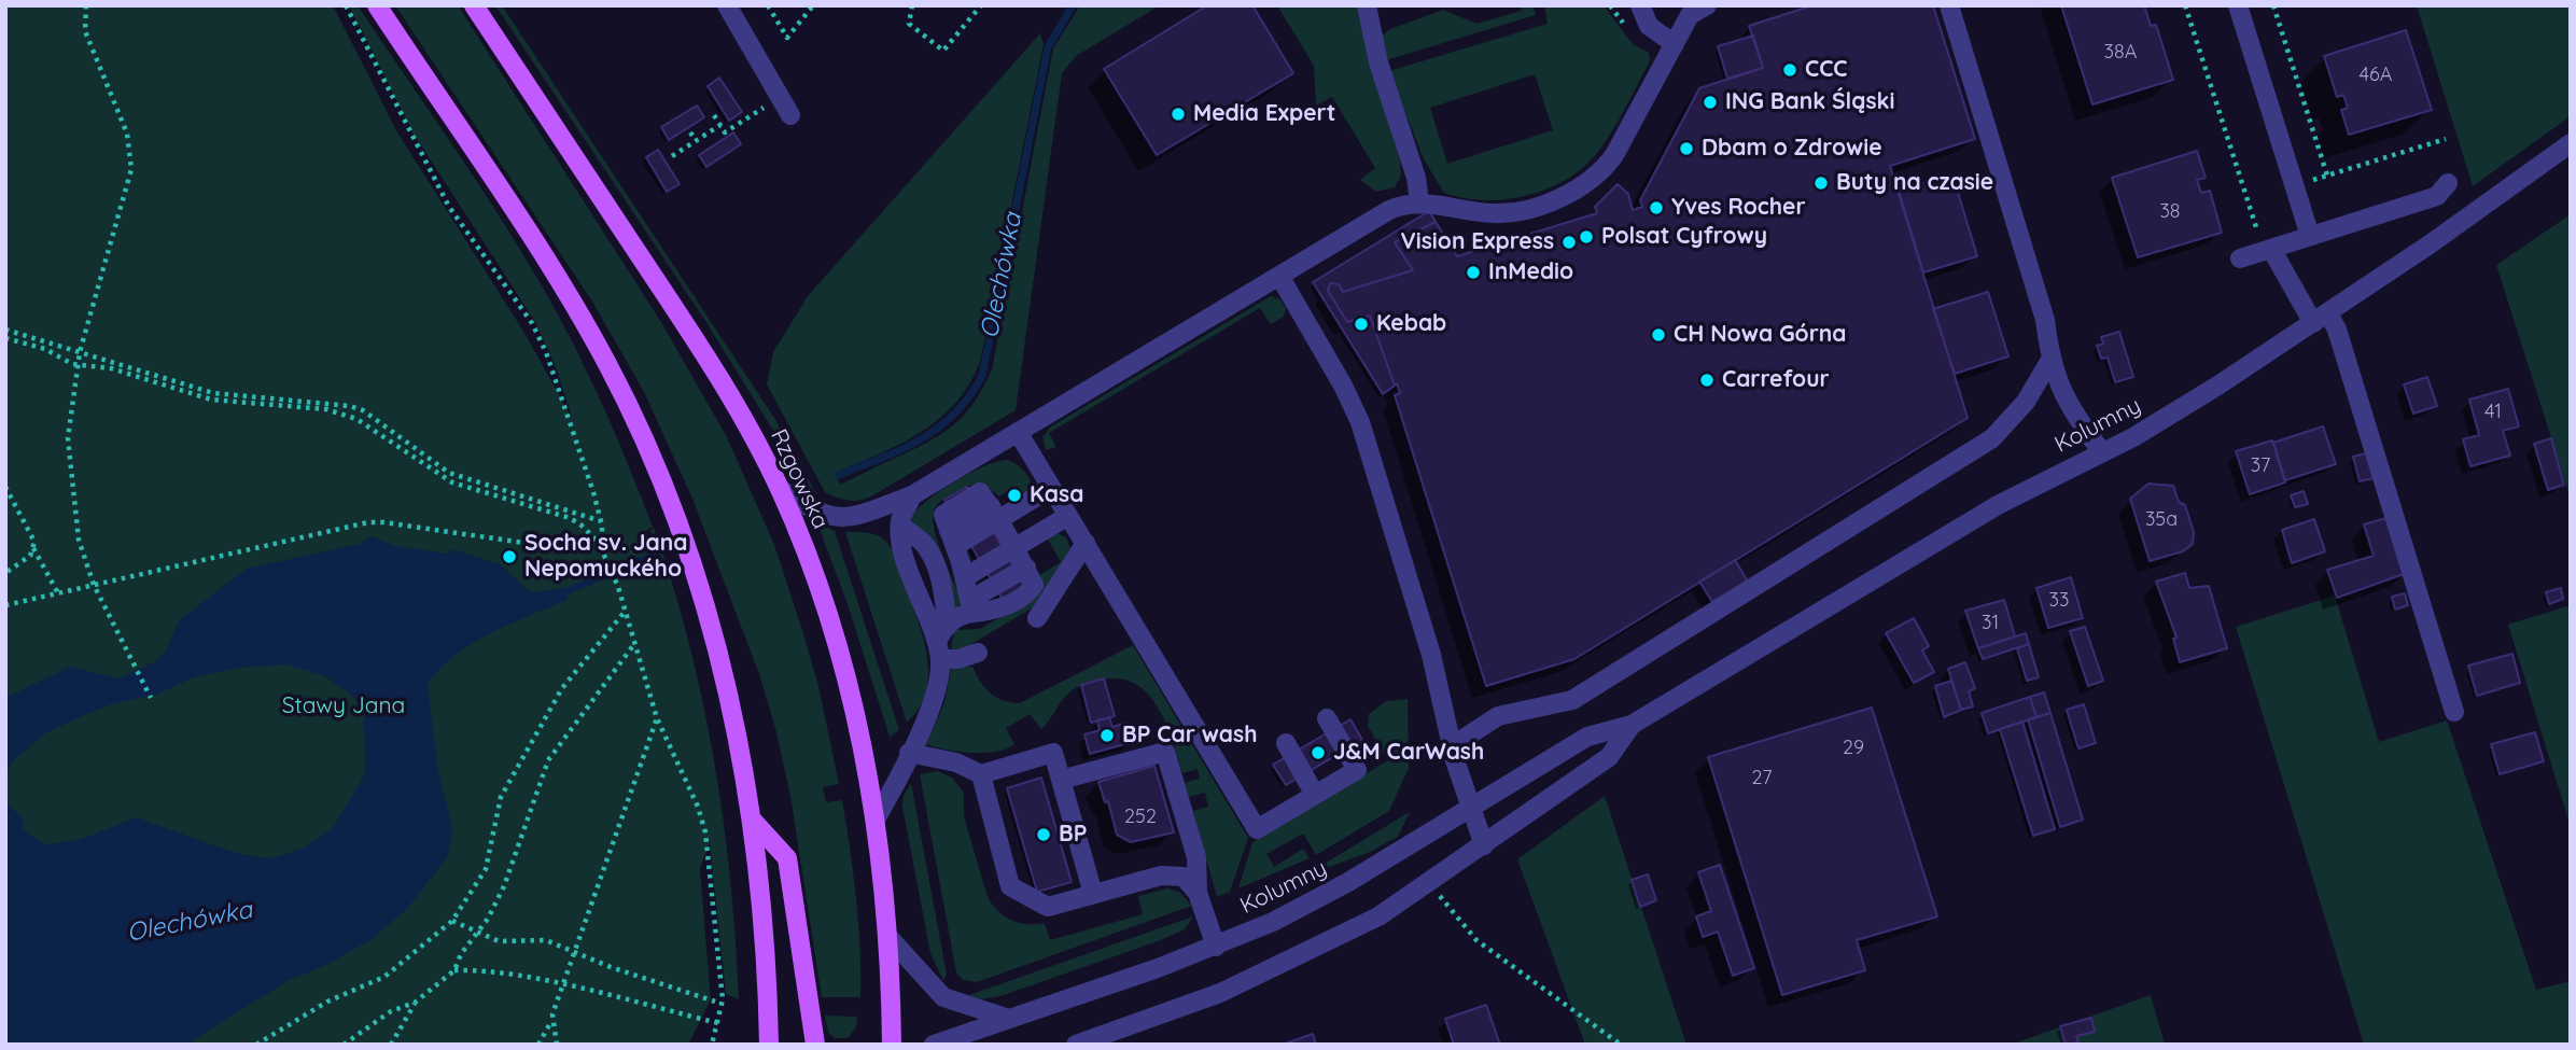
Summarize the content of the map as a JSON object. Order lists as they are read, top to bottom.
{
  "streets": {
    "main road": ["Rzgowska"],
    "street": ["Kolumny"]
  },
  "water": ["Olechówka"],
  "parks": ["Stawy Jana"],
  "places": [
    "CCC",
    "ING Bank Śląski",
    "Media Expert",
    "Dbam o Zdrowie",
    "Buty na czasie",
    "Yves Rocher",
    "Polsat Cyfrowy",
    "Vision Express",
    "InMedio",
    "Kebab",
    "CH Nowa Górna",
    "Carrefour",
    "Kasa",
    "Socha sv. Jana Nepomuckého",
    "BP Car wash",
    "J&M CarWash",
    "BP"
  ],
  "house_numbers": [
    "38A",
    "46A",
    "38",
    "41",
    "37",
    "35a",
    "33",
    "31",
    "29",
    "27",
    "252"
  ]
}
